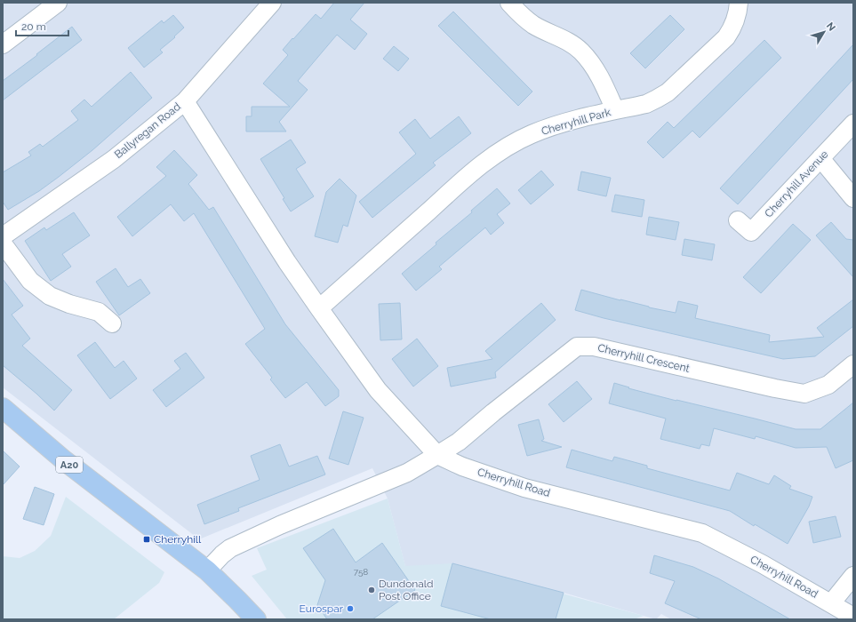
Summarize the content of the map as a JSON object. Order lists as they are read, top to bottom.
{
  "streets": {
    "highway": ["A20"],
    "street": [
      "Cherryhill Park",
      "Ballyregan Road",
      "Cherryhill Avenue",
      "Cherryhill Crescent",
      "Cherryhill Road"
    ]
  },
  "crossings": [
    ["Cherryhill Crescent", "Cherryhill Road"]
  ],
  "places": {
    "transit": ["Cherryhill"],
    "other": ["Dundonald Post Office", "Eurospar"]
  },
  "house_numbers": ["758"],
  "scale_bar": "20 m",
  "north": "top right"
}
